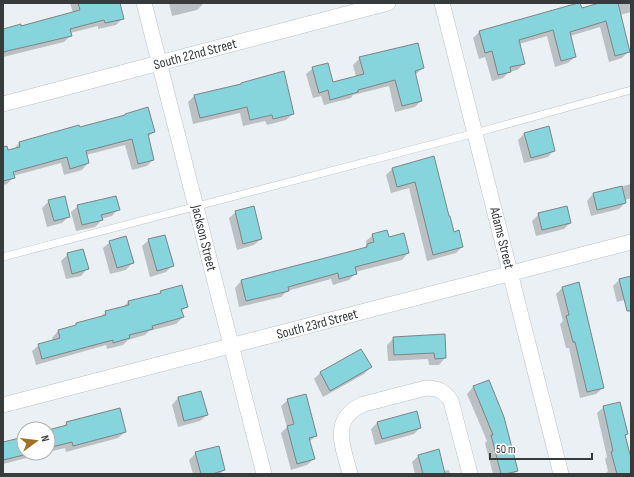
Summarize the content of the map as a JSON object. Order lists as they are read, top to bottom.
{
  "streets": {
    "street": [
      "South 22nd Street",
      "Jackson Street",
      "Adams Street",
      "South 23rd Street"
    ]
  },
  "crossings": [
    ["South 22nd Street", "Jackson Street"],
    ["Jackson Street", "South 23rd Street"],
    ["Adams Street", "South 23rd Street"]
  ],
  "scale_bar": "50 m",
  "north": "right"
}
